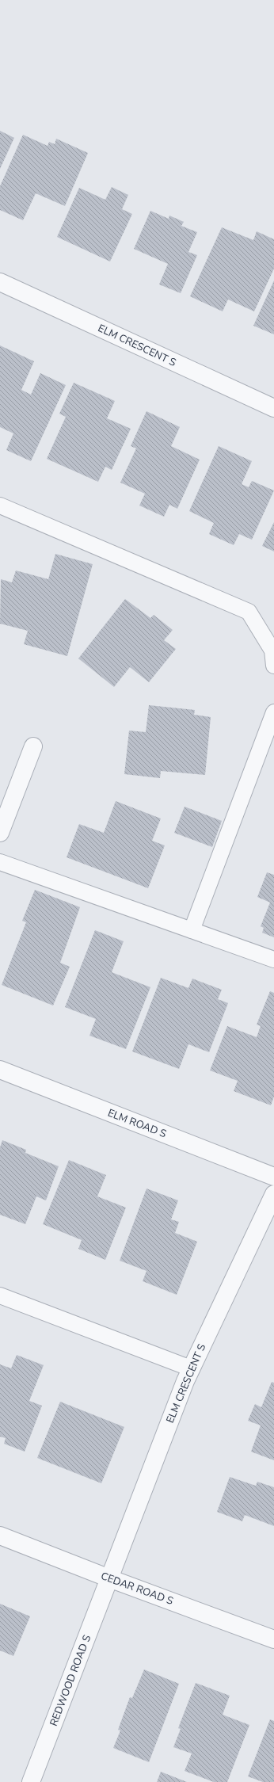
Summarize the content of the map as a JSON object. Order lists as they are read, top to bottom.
{
  "streets": {
    "street": [
      "ELM CRESCENT S",
      "ELM ROAD S",
      "CEDAR ROAD S",
      "REDWOOD ROAD S"
    ]
  },
  "crossings": [
    ["ELM CRESCENT S", "CEDAR ROAD S"],
    ["ELM CRESCENT S", "REDWOOD ROAD S"],
    ["CEDAR ROAD S", "REDWOOD ROAD S"]
  ]
}
